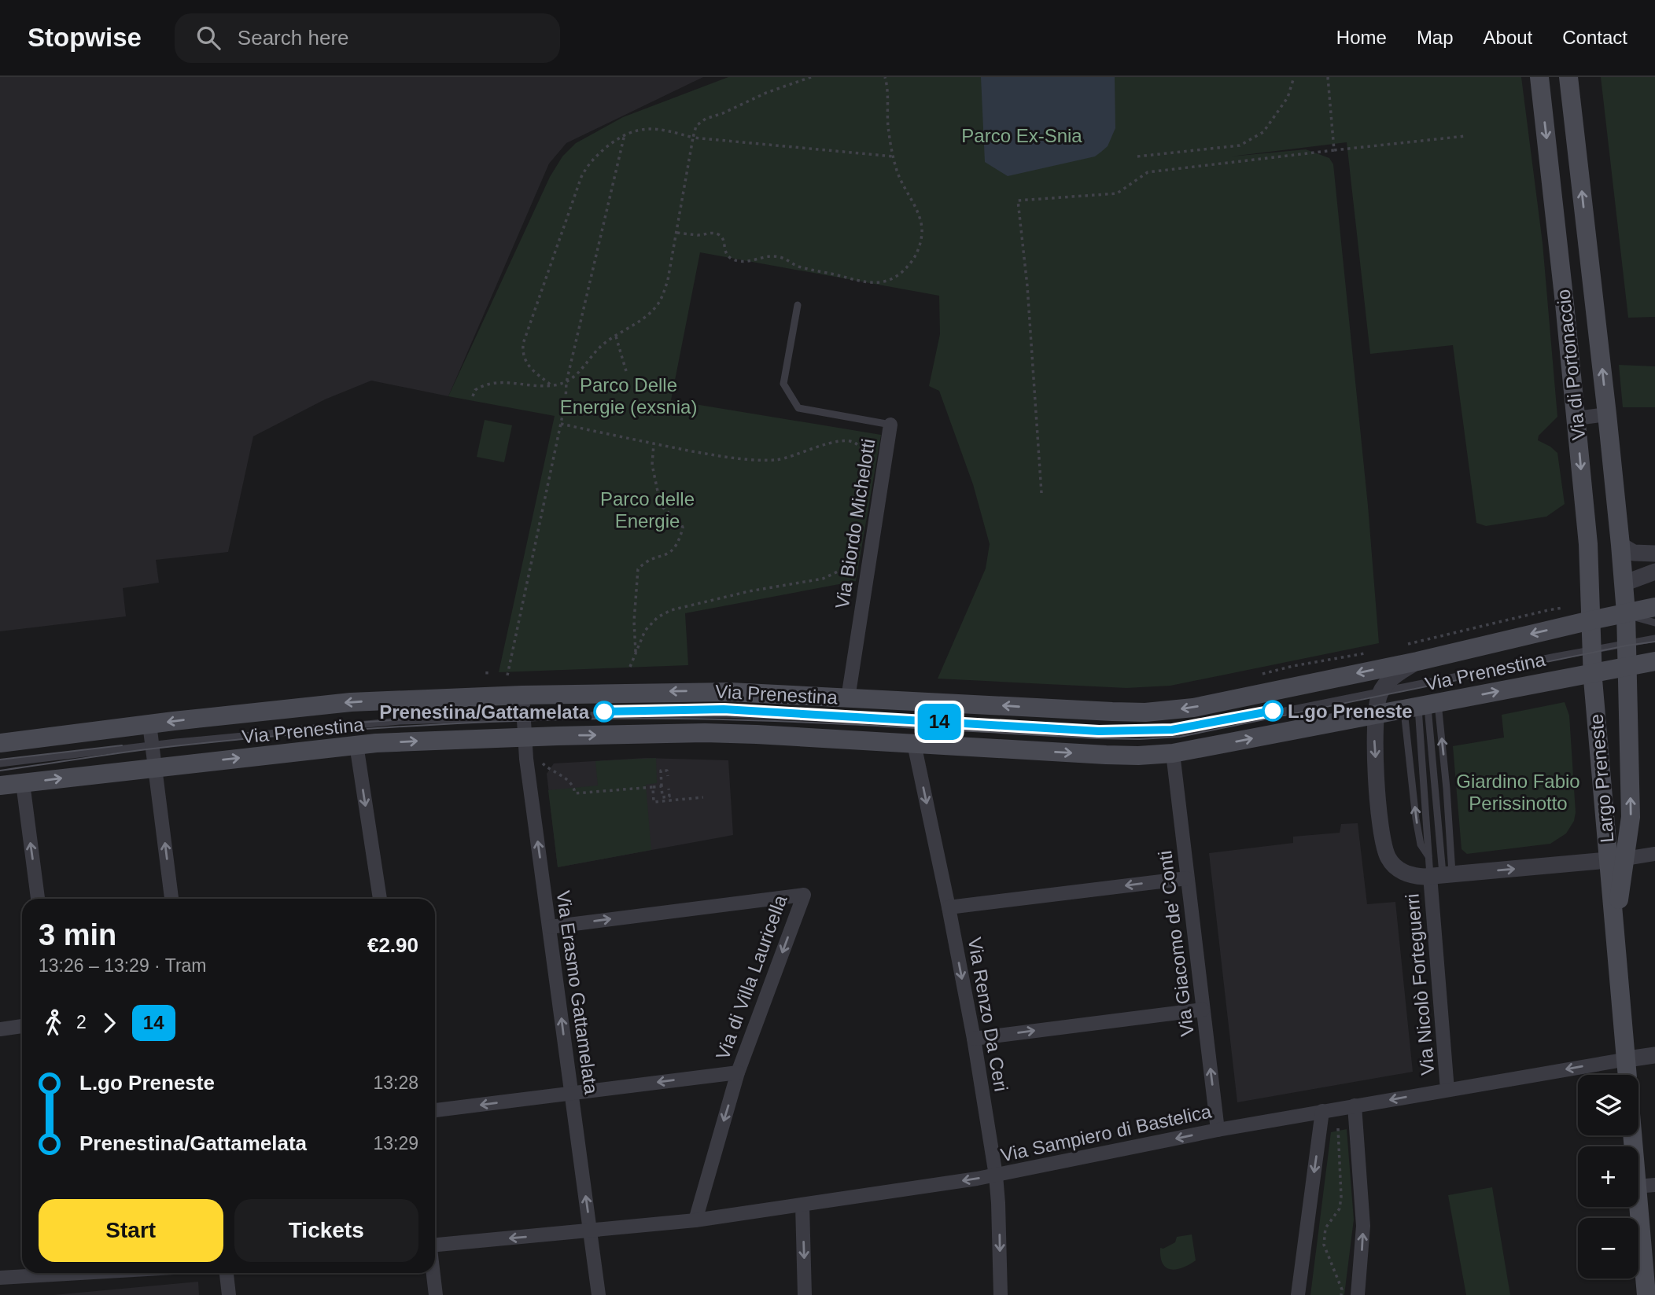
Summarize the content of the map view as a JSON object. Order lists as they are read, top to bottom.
{
  "streets": {
    "main road": ["Via di Portonaccio", "Via Prenestina", "Largo Preneste"],
    "street": [
      "Via Biordo Michelotti",
      "Via Giacomo de' Conti",
      "Via di Villa Lauricella",
      "Via Nicolò Forteguerri",
      "Via Erasmo Gattamelata",
      "Via Renzo Da Ceri",
      "Via Sampiero di Bastelica"
    ]
  },
  "crossings": [
    ["Via di Portonaccio", "Via Prenestina"],
    ["Via di Portonaccio", "Largo Preneste"],
    ["Via Biordo Michelotti", "Via Prenestina"],
    ["Via Prenestina", "Largo Preneste"],
    ["Via Prenestina", "Via Giacomo de' Conti"],
    ["Via Prenestina", "Via Erasmo Gattamelata"],
    ["Via Prenestina", "Via Renzo Da Ceri"],
    ["Largo Preneste", "Via Nicolò Forteguerri"],
    ["Via Giacomo de' Conti", "Via Sampiero di Bastelica"],
    ["Via di Villa Lauricella", "Via Erasmo Gattamelata"],
    ["Via di Villa Lauricella", "Via Sampiero di Bastelica"],
    ["Via Nicolò Forteguerri", "Via Sampiero di Bastelica"],
    ["Via Erasmo Gattamelata", "Via Sampiero di Bastelica"],
    ["Via Renzo Da Ceri", "Via Sampiero di Bastelica"]
  ],
  "one_way": ["Via Erasmo Gattamelata", "Via Renzo Da Ceri", "Via Sampiero di Bastelica"],
  "parks": [
    "Parco Ex-Snia",
    "Parco Delle Energie (exsnia)",
    "Parco delle Energie",
    "Giardino Fabio Perissinotto"
  ],
  "places": ["L.go Preneste", "Prenestina/Gattamelata"],
  "lines": ["tram line 14"],
  "page": {
    "header": "Stopwise",
    "search": "Search here",
    "nav": [
      "Home",
      "Map",
      "About",
      "Contact"
    ],
    "on_map": "14",
    "heading": ["3 min", "13:26 – 13:29 · Tram", "€2.90"],
    "legs": ["2", "14"],
    "list": [
      {
        "name": "L.go Preneste",
        "value": "13:28"
      },
      {
        "name": "Prenestina/Gattamelata",
        "value": "13:29"
      }
    ],
    "map_buttons": ["+", "−"],
    "buttons": ["Start", "Tickets"]
  }
}
